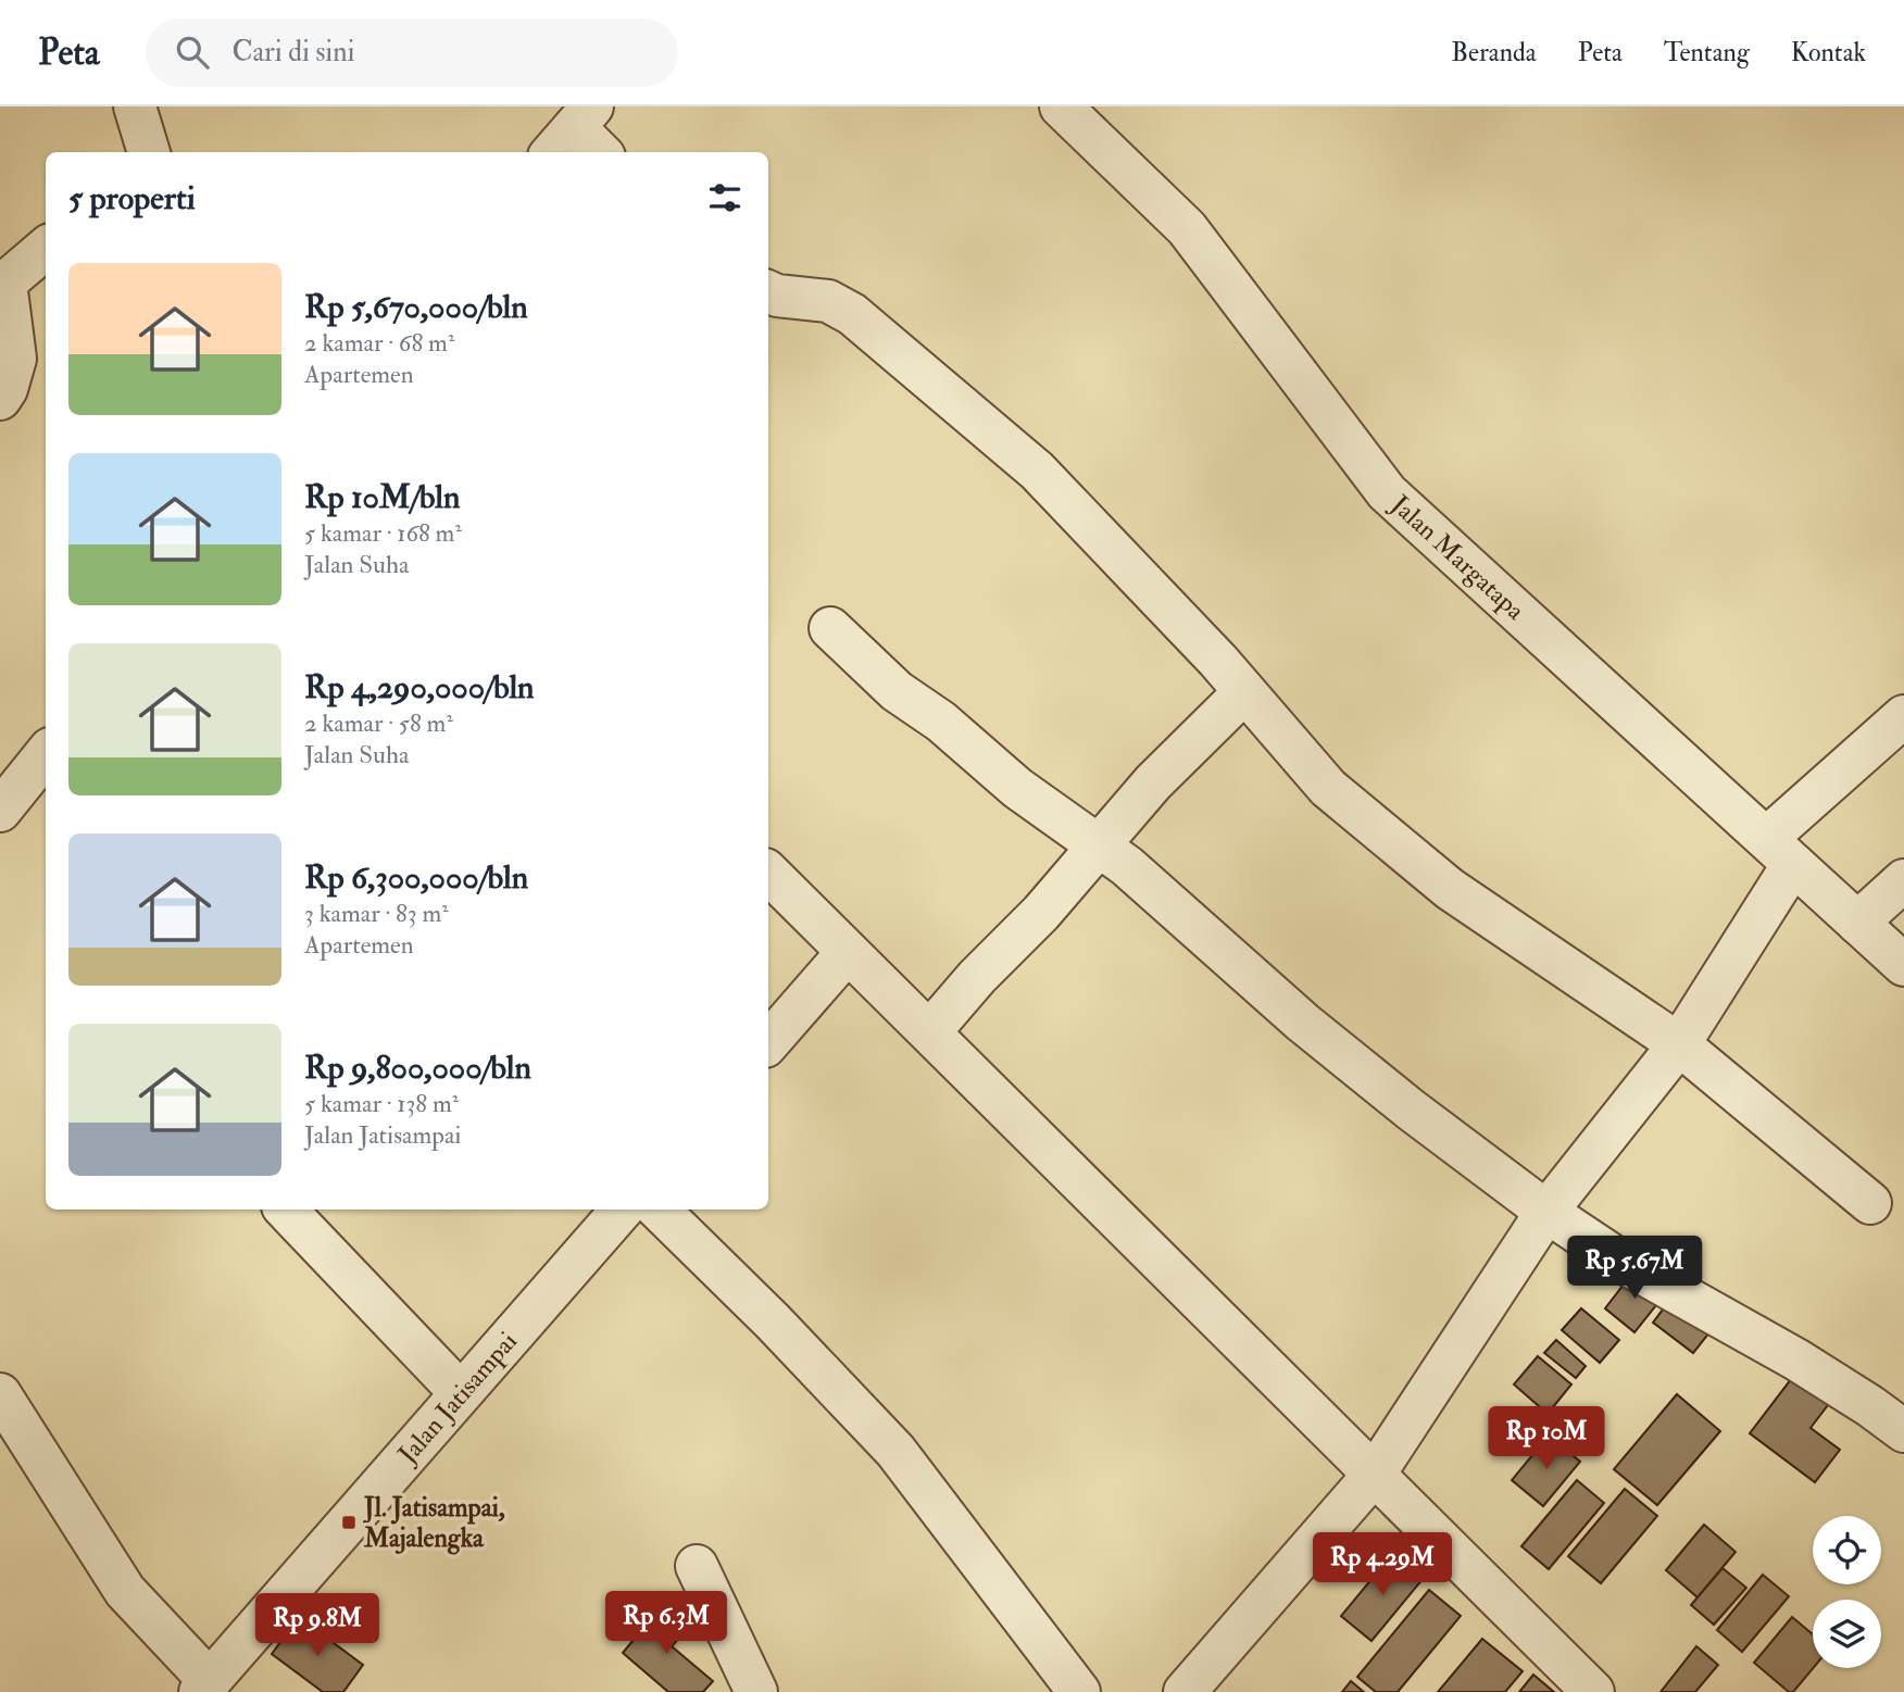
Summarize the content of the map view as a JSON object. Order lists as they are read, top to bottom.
{
  "streets": {
    "street": ["Jalan Margatapa", "Jalan Jatisampai"]
  },
  "places": {
    "transit": ["Jl. Jatisampai, Majalengka"]
  },
  "page": {
    "header": "Peta",
    "search": "Cari di sini",
    "nav": [
      "Beranda",
      "Peta",
      "Tentang",
      "Kontak"
    ],
    "heading": "5 properti",
    "list": [
      {
        "name": "Rp 5,670,000/bln",
        "note": "2 kamar · 68 m² · Apartemen"
      },
      {
        "name": "Rp 10M/bln",
        "note": "5 kamar · 168 m² · Jalan Suha"
      },
      {
        "name": "Rp 4,290,000/bln",
        "note": "2 kamar · 58 m² · Jalan Suha"
      },
      {
        "name": "Rp 6,300,000/bln",
        "note": "3 kamar · 83 m² · Apartemen"
      },
      {
        "name": "Rp 9,800,000/bln",
        "note": "5 kamar · 138 m² · Jalan Jatisampai"
      }
    ],
    "price": [
      "Rp 5.67M",
      "Rp 10M",
      "Rp 4.29M",
      "Rp 6.3M",
      "Rp 9.8M"
    ]
  }
}
